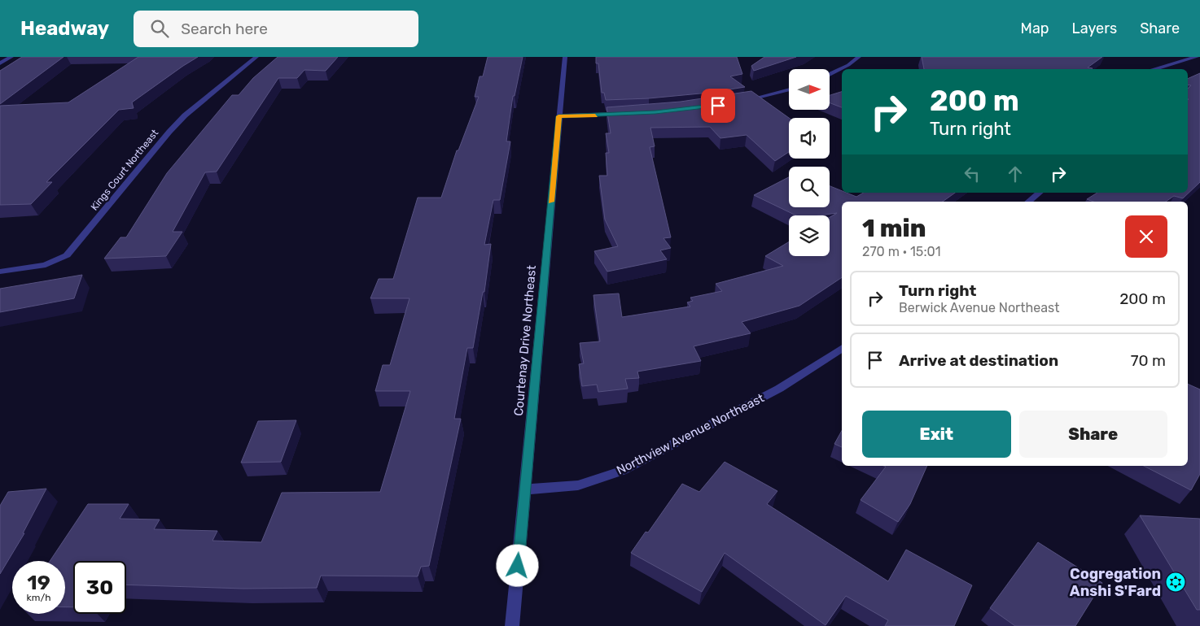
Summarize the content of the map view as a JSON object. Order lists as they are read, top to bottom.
{
  "streets": {
    "street": ["Kings Court Northeast", "Courtenay Drive Northeast", "Northview Avenue Northeast"]
  },
  "crossings": [
    ["Courtenay Drive Northeast", "Northview Avenue Northeast"]
  ],
  "places": {
    "synagogue": ["Cogregation Anshi S'Fard"]
  },
  "north": "right",
  "page": {
    "header": "Headway",
    "search": "Search here",
    "nav": ["Map", "Layers", "Share"],
    "turn": ["200 m", "Turn right"],
    "heading": ["1 min", "270 m · 15:01"],
    "list": [
      {
        "name": "Turn right",
        "note": "Berwick Avenue Northeast",
        "value": "200 m"
      },
      {
        "name": "Arrive at destination",
        "value": "70 m"
      }
    ],
    "buttons": ["Exit", "Share"],
    "speed": "19 km/h",
    "limit": "30"
  }
}
